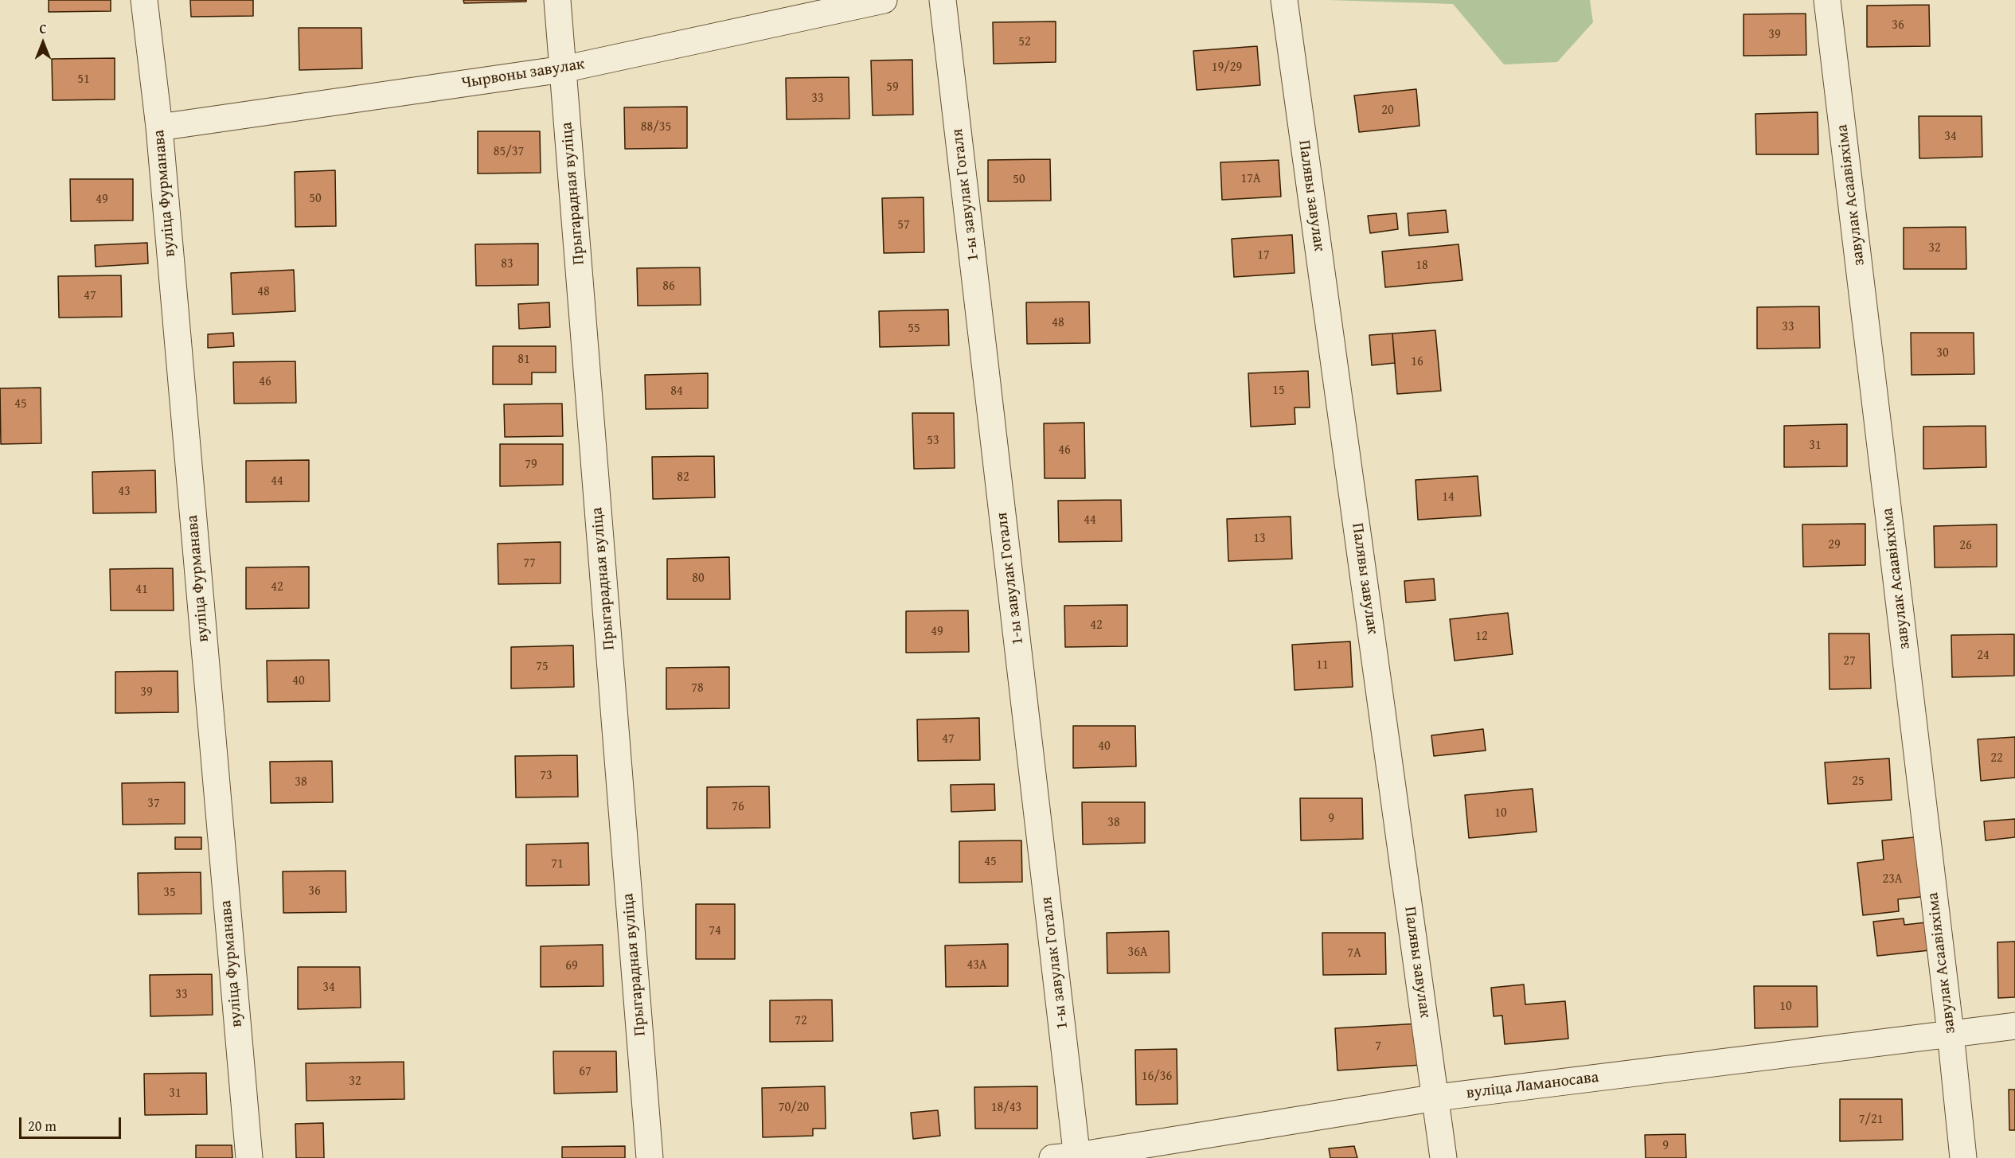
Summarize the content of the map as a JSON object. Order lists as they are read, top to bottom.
{
  "streets": {
    "street": [
      "Чырвоны завулак",
      "вуліца Фурманава",
      "Прыгарадная вуліца",
      "1-ы завулак Гогаля",
      "завулак Асаавіяхіма",
      "Палявы завулак",
      "вуліца Ламаносава"
    ]
  },
  "crossings": [
    ["Чырвоны завулак", "вуліца Фурманава"],
    ["Чырвоны завулак", "Прыгарадная вуліца"],
    ["1-ы завулак Гогаля", "вуліца Ламаносава"],
    ["завулак Асаавіяхіма", "вуліца Ламаносава"],
    ["Палявы завулак", "вуліца Ламаносава"]
  ],
  "house_numbers": [
    "36",
    "39",
    "52",
    "19/29",
    "51",
    "59",
    "33",
    "20",
    "88/35",
    "34",
    "85/37",
    "17А",
    "50",
    "50",
    "49",
    "57",
    "32",
    "17",
    "83",
    "18",
    "86",
    "48",
    "47",
    "48",
    "33",
    "55",
    "30",
    "81",
    "16",
    "46",
    "15",
    "84",
    "45",
    "53",
    "31",
    "46",
    "79",
    "82",
    "44",
    "43",
    "14",
    "44",
    "13",
    "29",
    "26",
    "77",
    "80",
    "42",
    "41",
    "42",
    "49",
    "12",
    "24",
    "27",
    "11",
    "75",
    "40",
    "78",
    "39",
    "47",
    "40",
    "22",
    "73",
    "25",
    "38",
    "37",
    "76",
    "10",
    "9",
    "38",
    "45",
    "71",
    "23А",
    "36",
    "35",
    "74",
    "36А",
    "7А",
    "43А",
    "69",
    "34",
    "33",
    "10",
    "72",
    "7",
    "67",
    "16/36",
    "32",
    "31",
    "70/20",
    "18/43",
    "7/21",
    "9"
  ],
  "scale_bar": "20 m",
  "north": "top"
}
